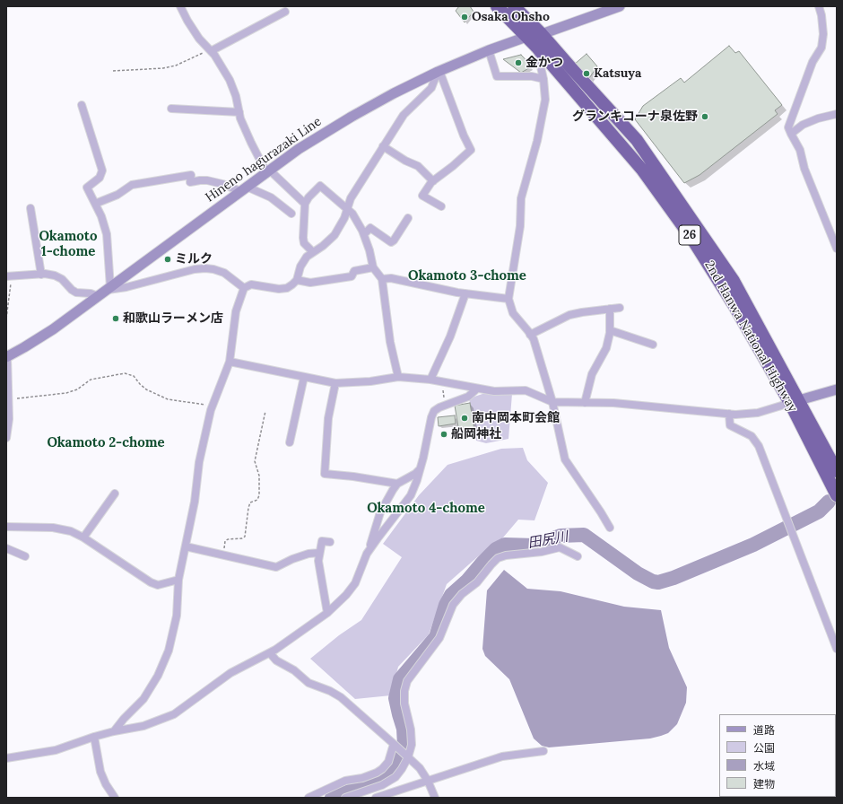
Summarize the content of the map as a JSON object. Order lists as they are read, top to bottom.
{
  "streets": {
    "highway": ["26", "2nd Hanwa National Highway"],
    "main road": ["Hineno hagurazaki Line"]
  },
  "crossings": [
    ["Hineno hagurazaki Line", "2nd Hanwa National Highway"]
  ],
  "districts": [
    "Okamoto 1-chome",
    "Okamoto 3-chome",
    "Okamoto 2-chome",
    "Okamoto 4-chome"
  ],
  "water": ["田尻川"],
  "places": [
    "Osaka Ohsho",
    "金かつ",
    "Katsuya",
    "グランキコーナ泉佐野",
    "ミルク",
    "和歌山ラーメン店",
    "南中岡本町会館",
    "船岡神社"
  ],
  "legend": [
    "道路",
    "公園",
    "水域",
    "建物"
  ]
}
